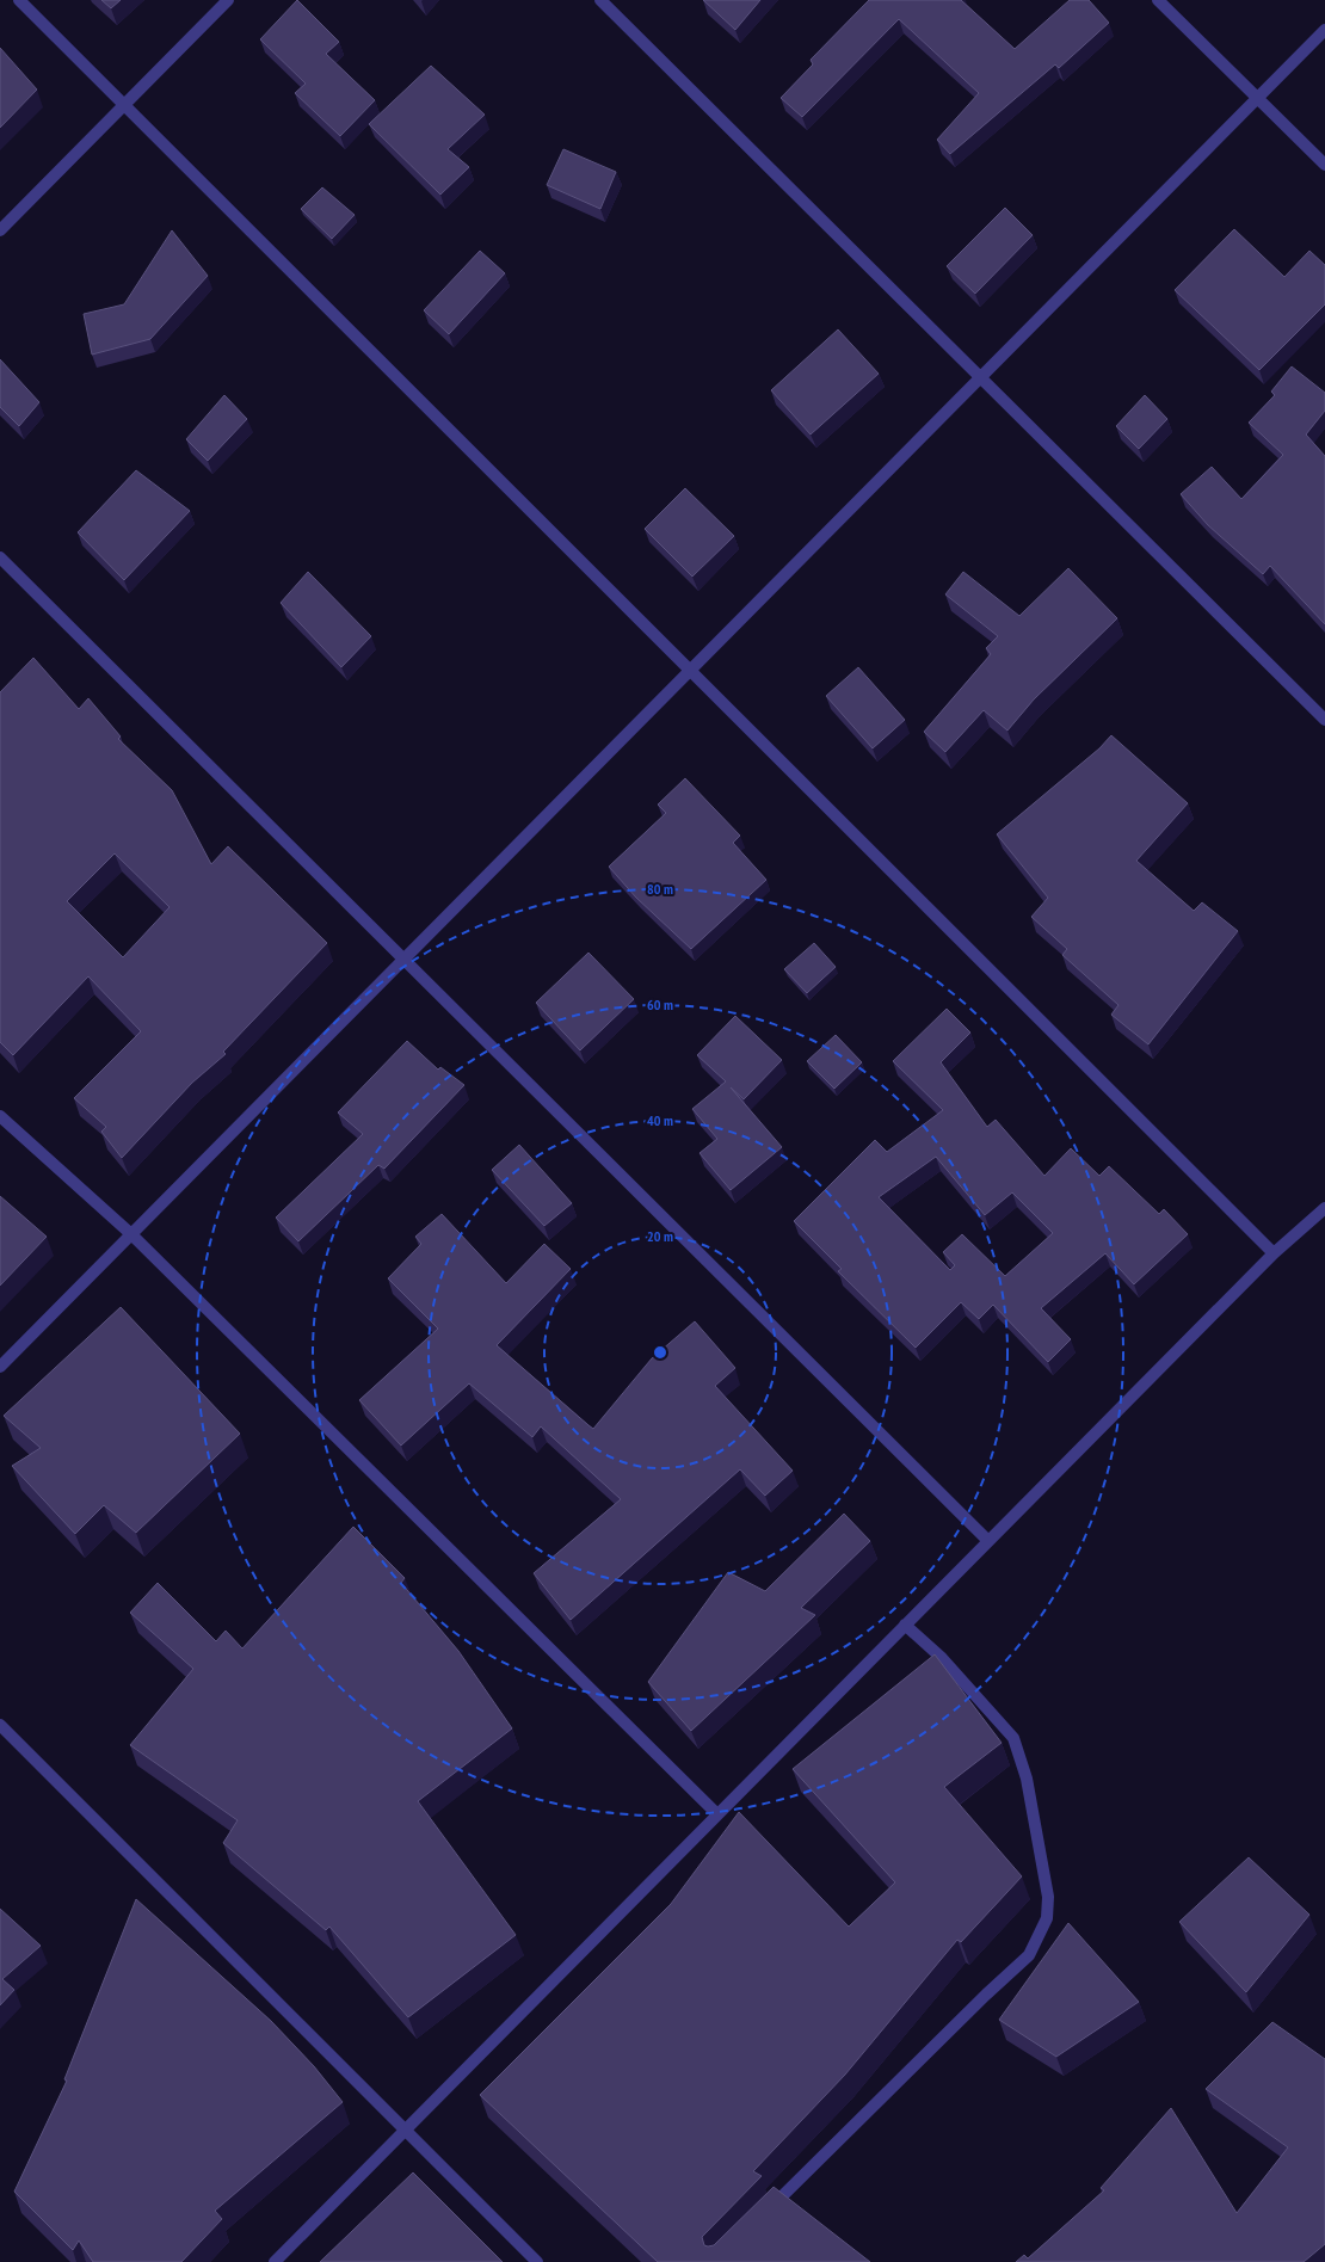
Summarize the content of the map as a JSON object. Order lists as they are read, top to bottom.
{
  "rings": [
    "80 m",
    "60 m",
    "40 m",
    "20 m"
  ]
}
